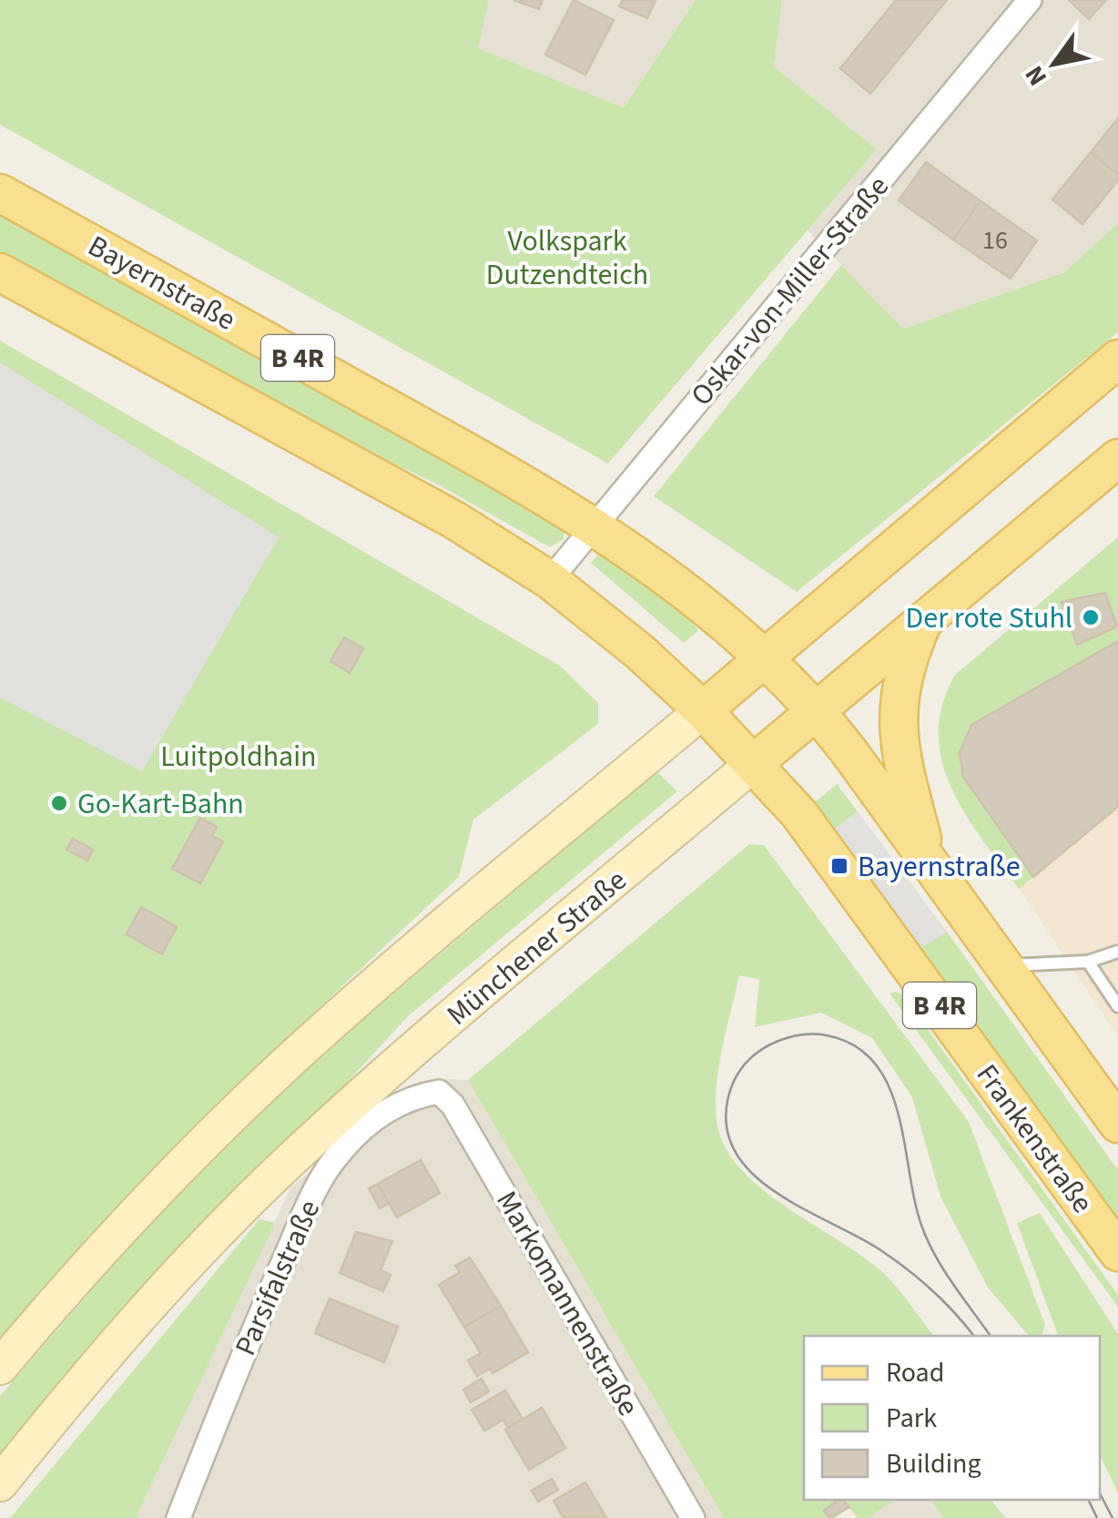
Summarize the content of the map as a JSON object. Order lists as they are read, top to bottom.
{
  "streets": {
    "main road": [
      "Bayernstraße",
      "B 4R",
      "Münchener Straße",
      "Frankenstraße"
    ],
    "street": ["Oskar-von-Miller-Straße", "Parsifalstraße", "Markomannenstraße"]
  },
  "crossings": [
    ["Bayernstraße", "Oskar-von-Miller-Straße"],
    ["Bayernstraße", "B 4R"],
    ["Bayernstraße", "Münchener Straße"],
    ["Oskar-von-Miller-Straße", "B 4R"],
    ["B 4R", "Münchener Straße"],
    ["B 4R", "Frankenstraße"],
    ["Münchener Straße", "Frankenstraße"],
    ["Parsifalstraße", "Markomannenstraße"]
  ],
  "parks": ["Volkspark Dutzendteich", "Luitpoldhain"],
  "places": {
    "other": ["Der rote Stuhl", "Go-Kart-Bahn"],
    "transit": ["Bayernstraße"]
  },
  "house_numbers": ["16"],
  "legend": ["Road", "Park", "Building"],
  "north": "bottom left"
}
